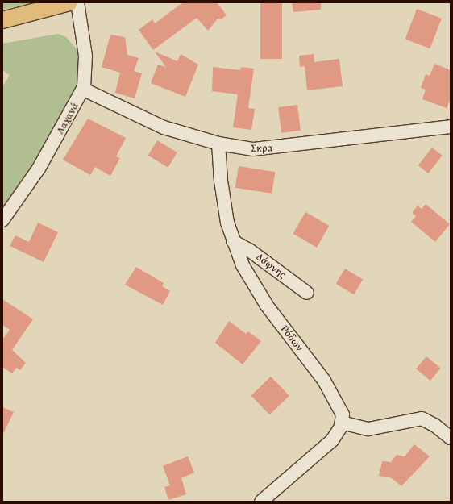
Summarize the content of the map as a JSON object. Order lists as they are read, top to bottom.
{
  "streets": {
    "street": [
      "Λαχανά",
      "Σκρα",
      "Δάφνης",
      "Ρόδων"
    ]
  },
  "crossings": [
    ["Λαχανά", "Σκρα"],
    ["Σκρα", "Ρόδων"],
    ["Δάφνης", "Ρόδων"]
  ]
}
